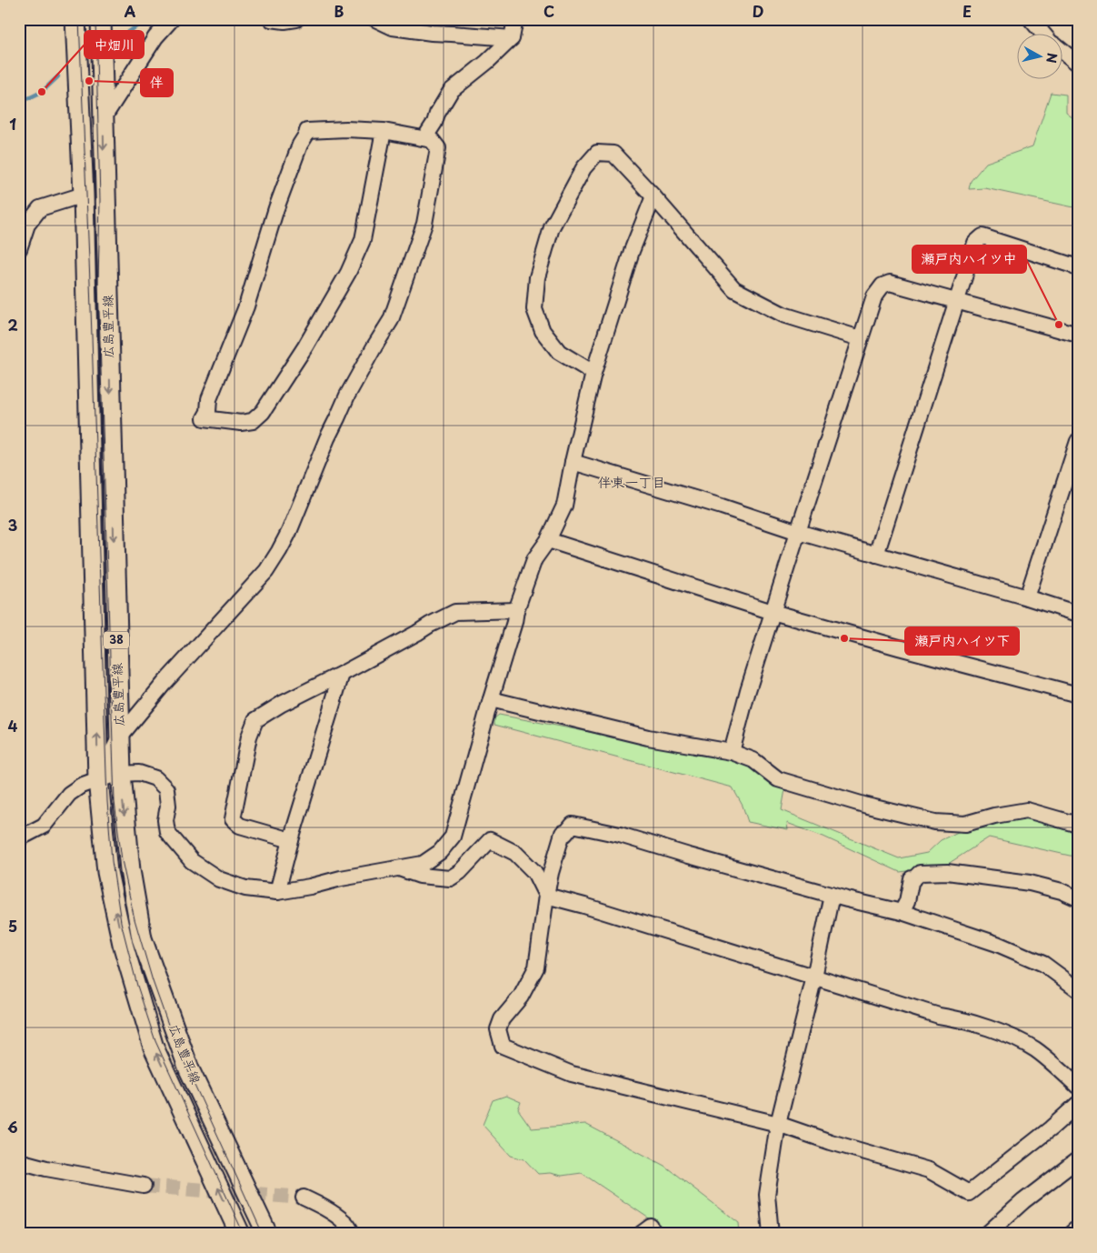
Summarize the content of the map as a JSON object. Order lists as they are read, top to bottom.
{
  "streets": {
    "main road": ["広島豊平線", "38"]
  },
  "districts": ["伴東一丁目"],
  "places": [
    "伴",
    "中畑川",
    "瀬戸内ハイツ中",
    "瀬戸内ハイツ下"
  ],
  "north": "right",
  "grid": {
    "columns": [
      "A",
      "B",
      "C",
      "D",
      "E"
    ],
    "rows": [
      "1",
      "2",
      "3",
      "4",
      "5",
      "6"
    ]
  }
}
